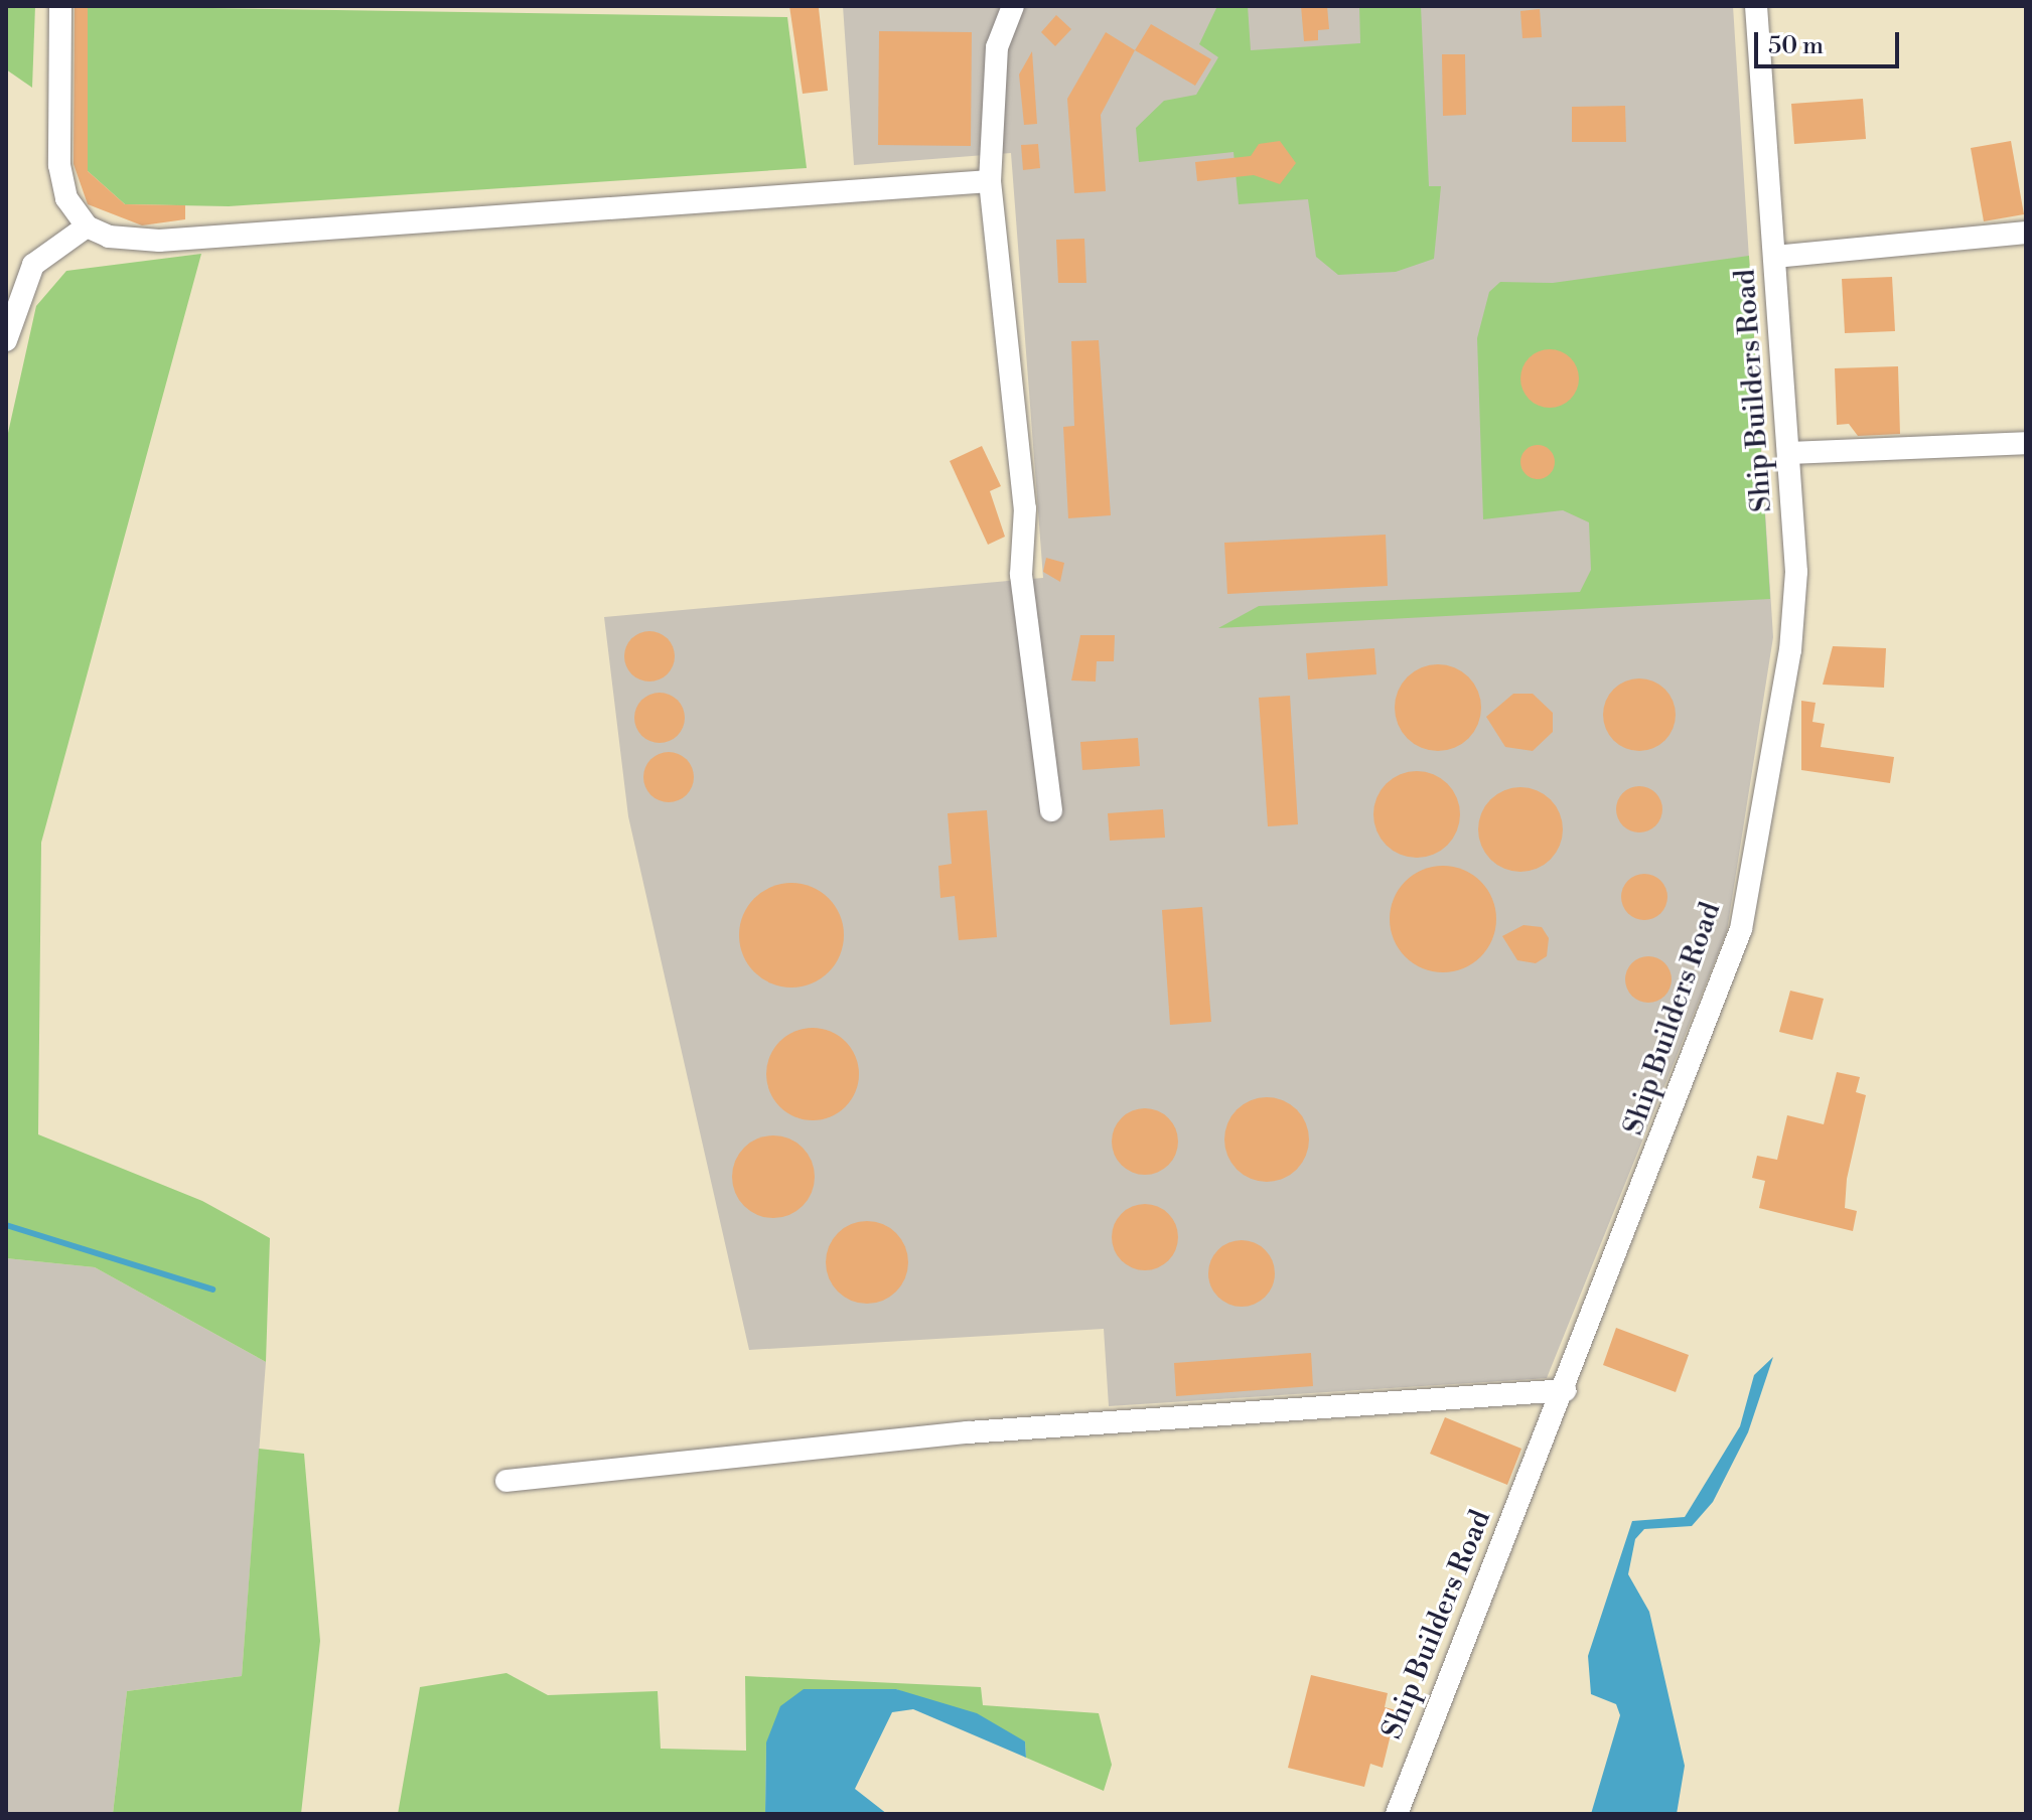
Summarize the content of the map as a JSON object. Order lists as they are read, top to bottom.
{
  "streets": {
    "street": ["Ship Builders Road"]
  },
  "scale_bar": "50 m"
}
